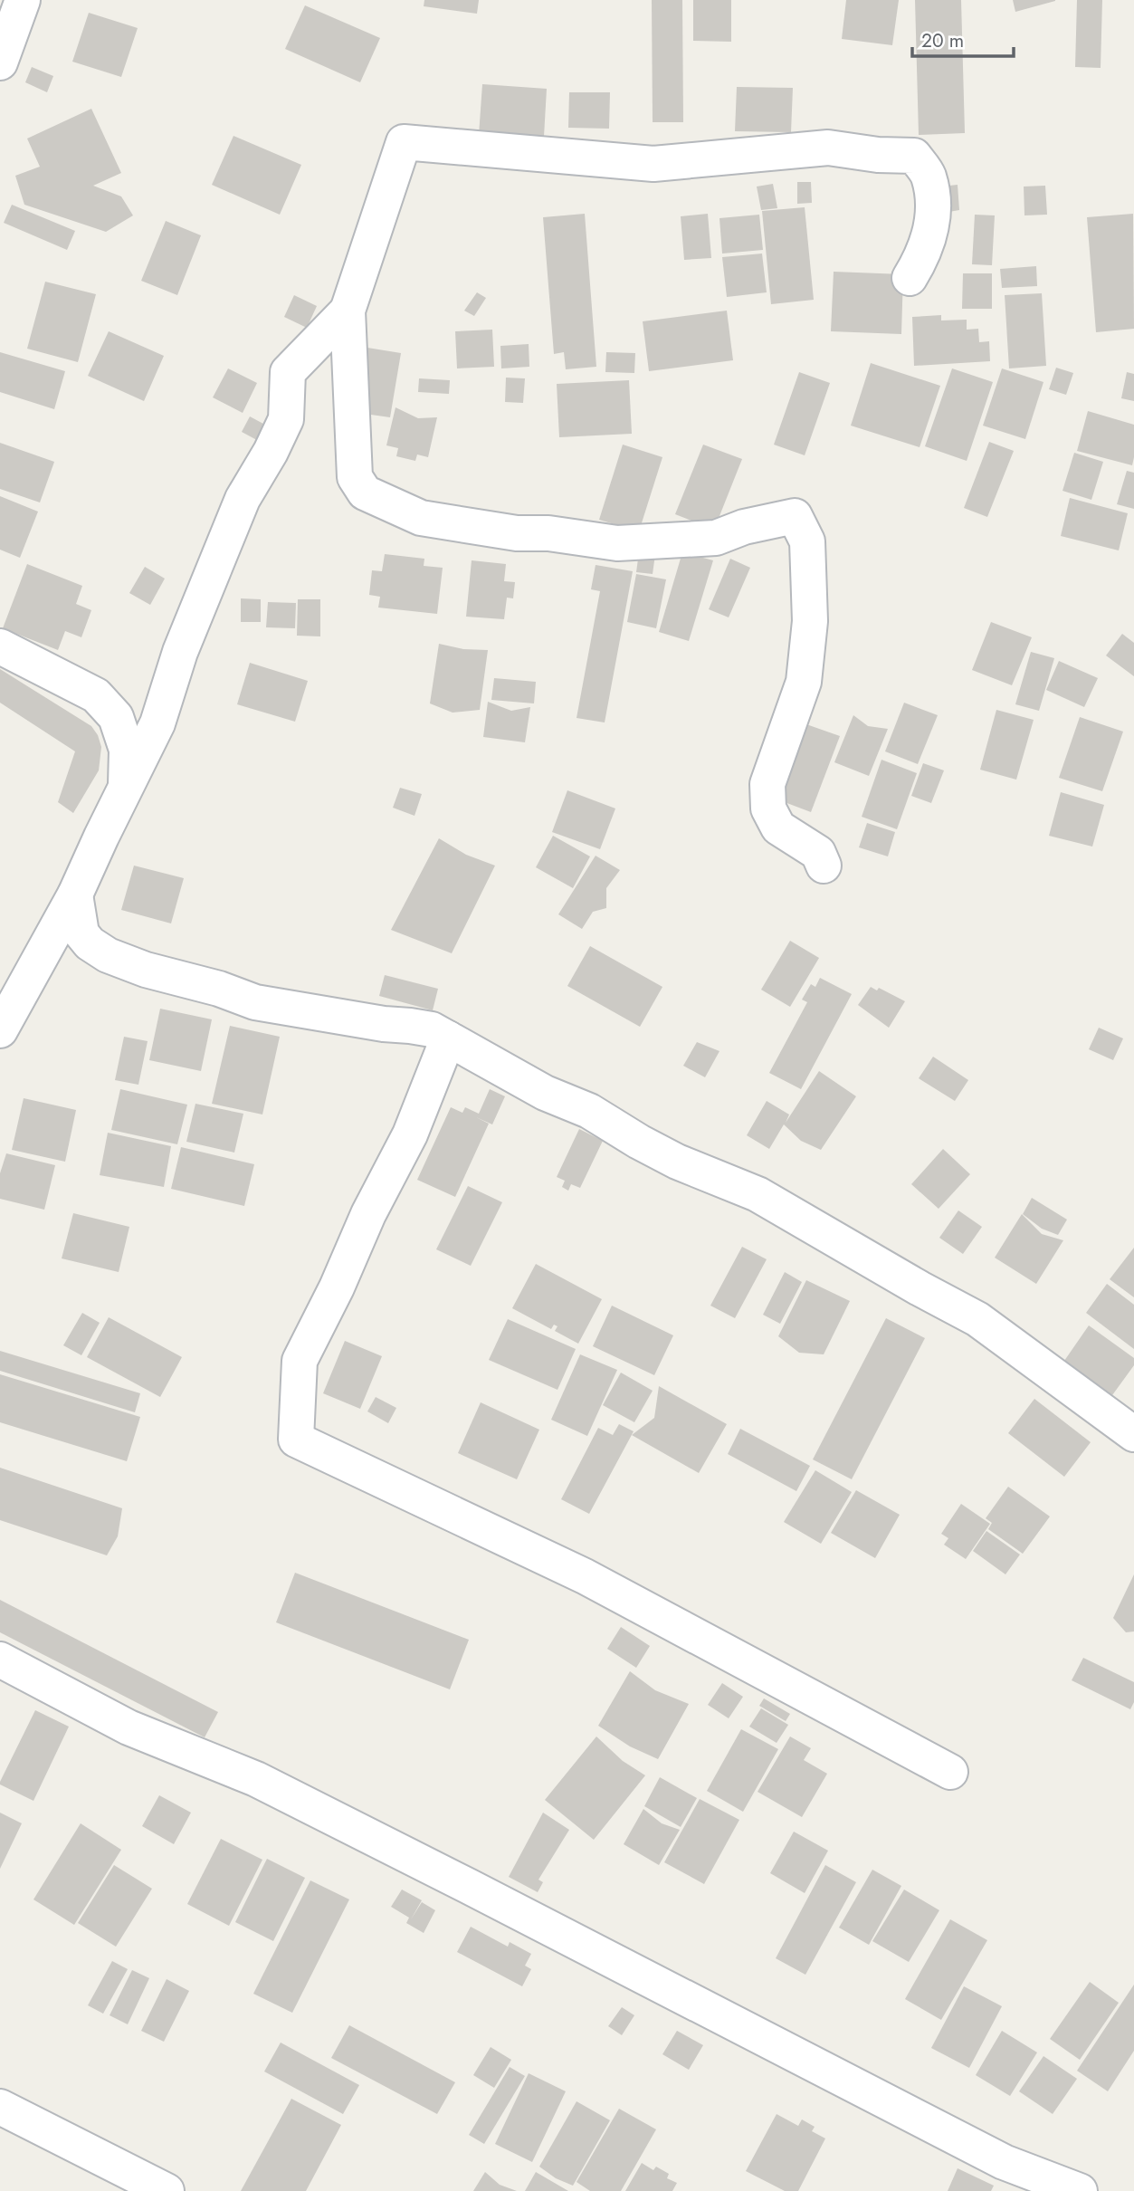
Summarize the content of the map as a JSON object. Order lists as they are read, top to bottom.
{
  "scale_bar": "20 m"
}
